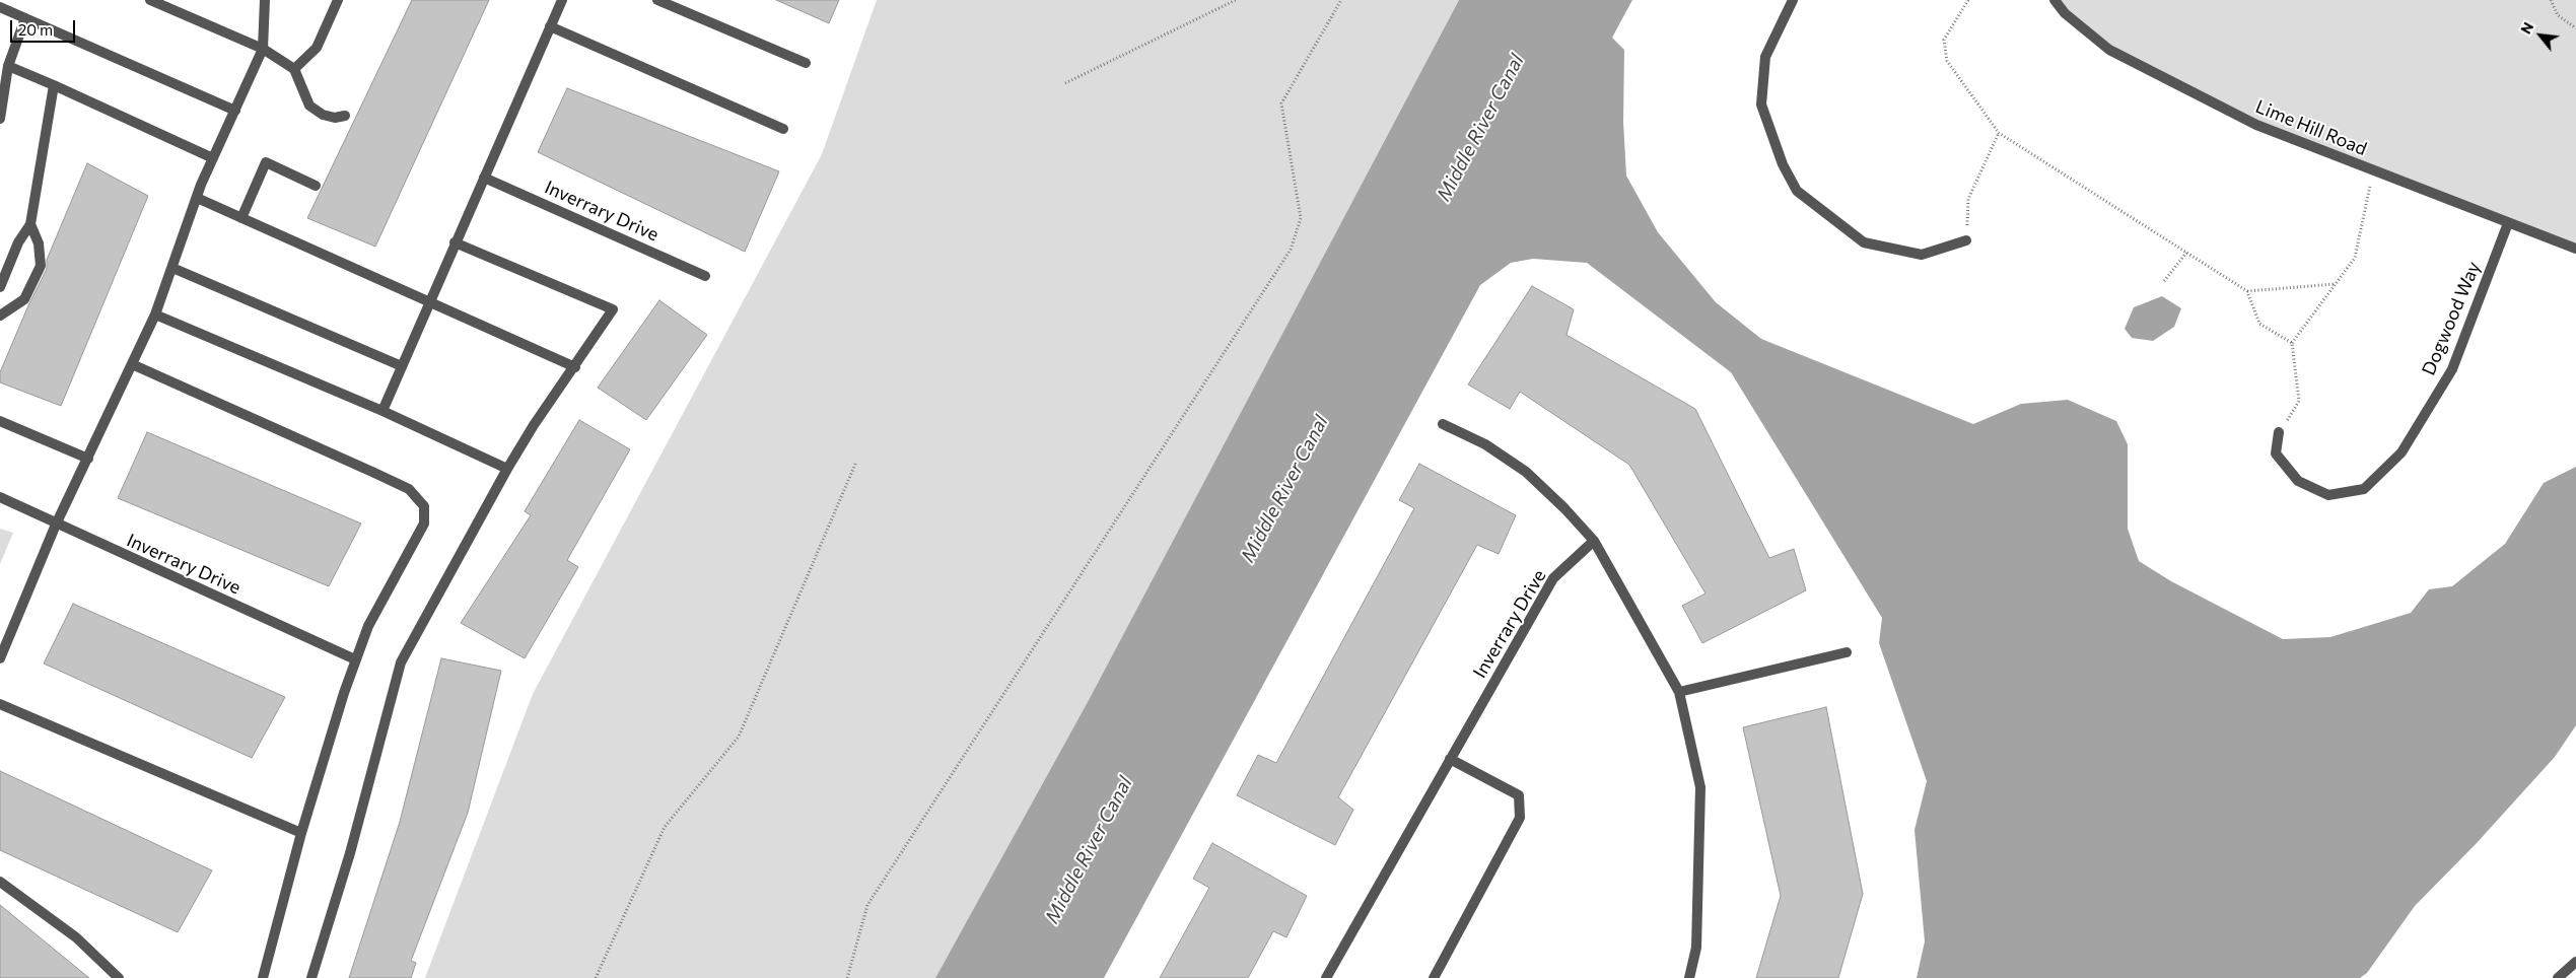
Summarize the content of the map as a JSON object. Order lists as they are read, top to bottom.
{
  "streets": {
    "street": ["Lime Hill Road", "Inverrary Drive", "Dogwood Way"]
  },
  "crossings": [
    ["Lime Hill Road", "Dogwood Way"]
  ],
  "water": ["Middle River Canal"],
  "scale_bar": "20 m",
  "north": "top left"
}
